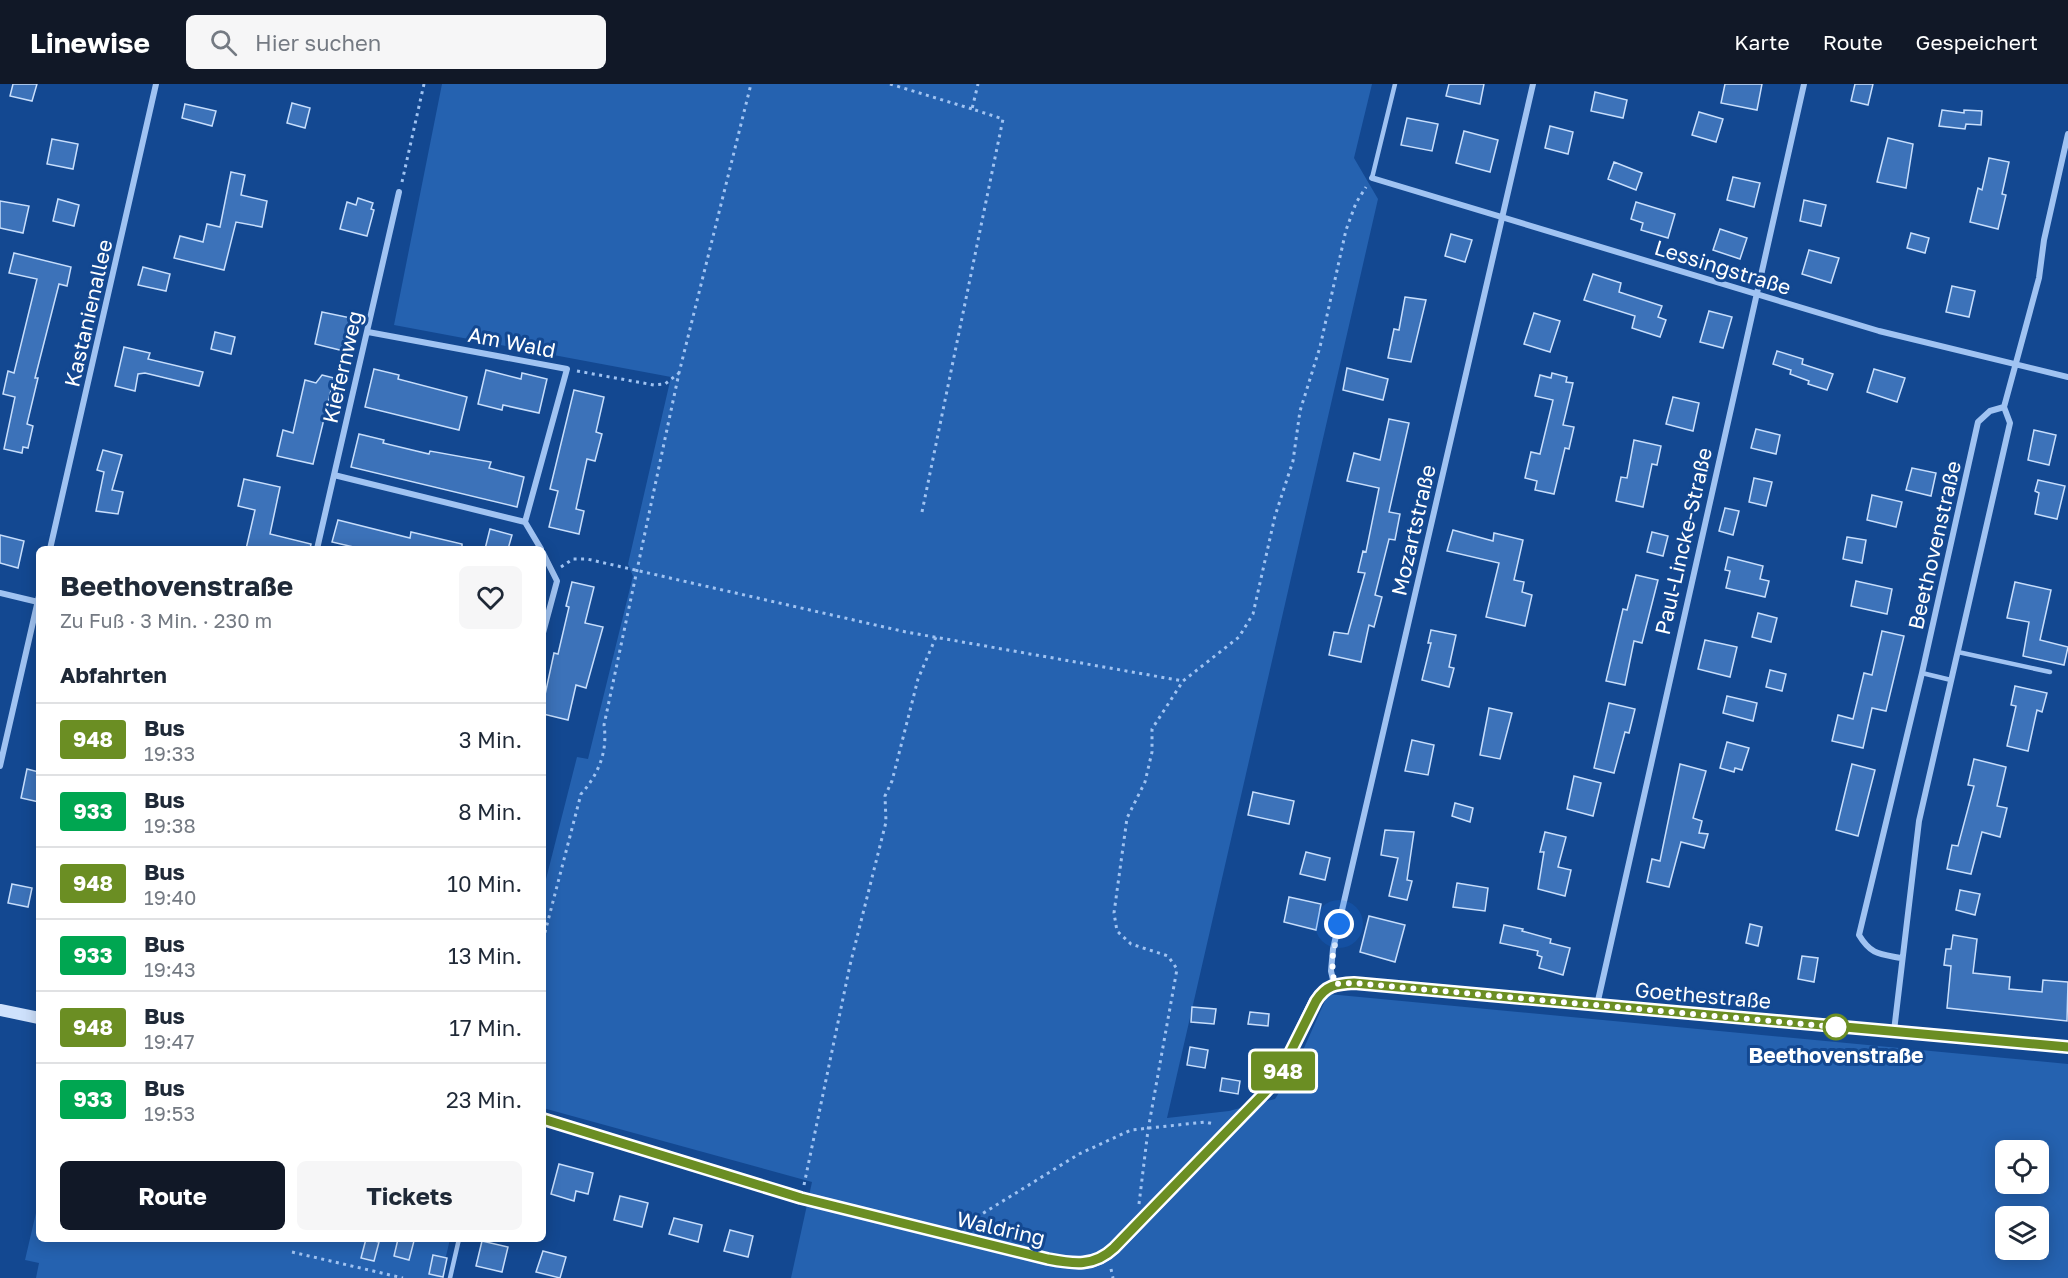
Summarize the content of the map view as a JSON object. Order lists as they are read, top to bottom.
{
  "streets": {
    "street": [
      "Lessingstraße",
      "Kastanienallee",
      "Am Wald",
      "Kiefernweg",
      "Mozartstraße",
      "Paul-Lincke-Straße",
      "Beethovenstraße",
      "Goethestraße",
      "Waldring"
    ]
  },
  "crossings": [
    ["Lessingstraße", "Mozartstraße"],
    ["Lessingstraße", "Paul-Lincke-Straße"],
    ["Am Wald", "Kiefernweg"],
    ["Mozartstraße", "Goethestraße"],
    ["Mozartstraße", "Waldring"],
    ["Paul-Lincke-Straße", "Goethestraße"],
    ["Goethestraße", "Waldring"]
  ],
  "places": ["Beethovenstraße"],
  "lines": ["bus line 948"],
  "page": {
    "header": "Linewise",
    "search": "Hier suchen",
    "nav": ["Karte", "Route", "Gespeichert"],
    "on_map": "948",
    "heading": [
      ["Beethovenstraße", "Zu Fuß · 3 Min. · 230 m"],
      "Abfahrten"
    ],
    "list": [
      {
        "mark": "948",
        "name": "Bus",
        "note": "19:33",
        "value": "3 Min."
      },
      {
        "mark": "933",
        "name": "Bus",
        "note": "19:38",
        "value": "8 Min."
      },
      {
        "mark": "948",
        "name": "Bus",
        "note": "19:40",
        "value": "10 Min."
      },
      {
        "mark": "933",
        "name": "Bus",
        "note": "19:43",
        "value": "13 Min."
      },
      {
        "mark": "948",
        "name": "Bus",
        "note": "19:47",
        "value": "17 Min."
      },
      {
        "mark": "933",
        "name": "Bus",
        "note": "19:53",
        "value": "23 Min."
      }
    ],
    "buttons": ["Route", "Tickets"]
  }
}
